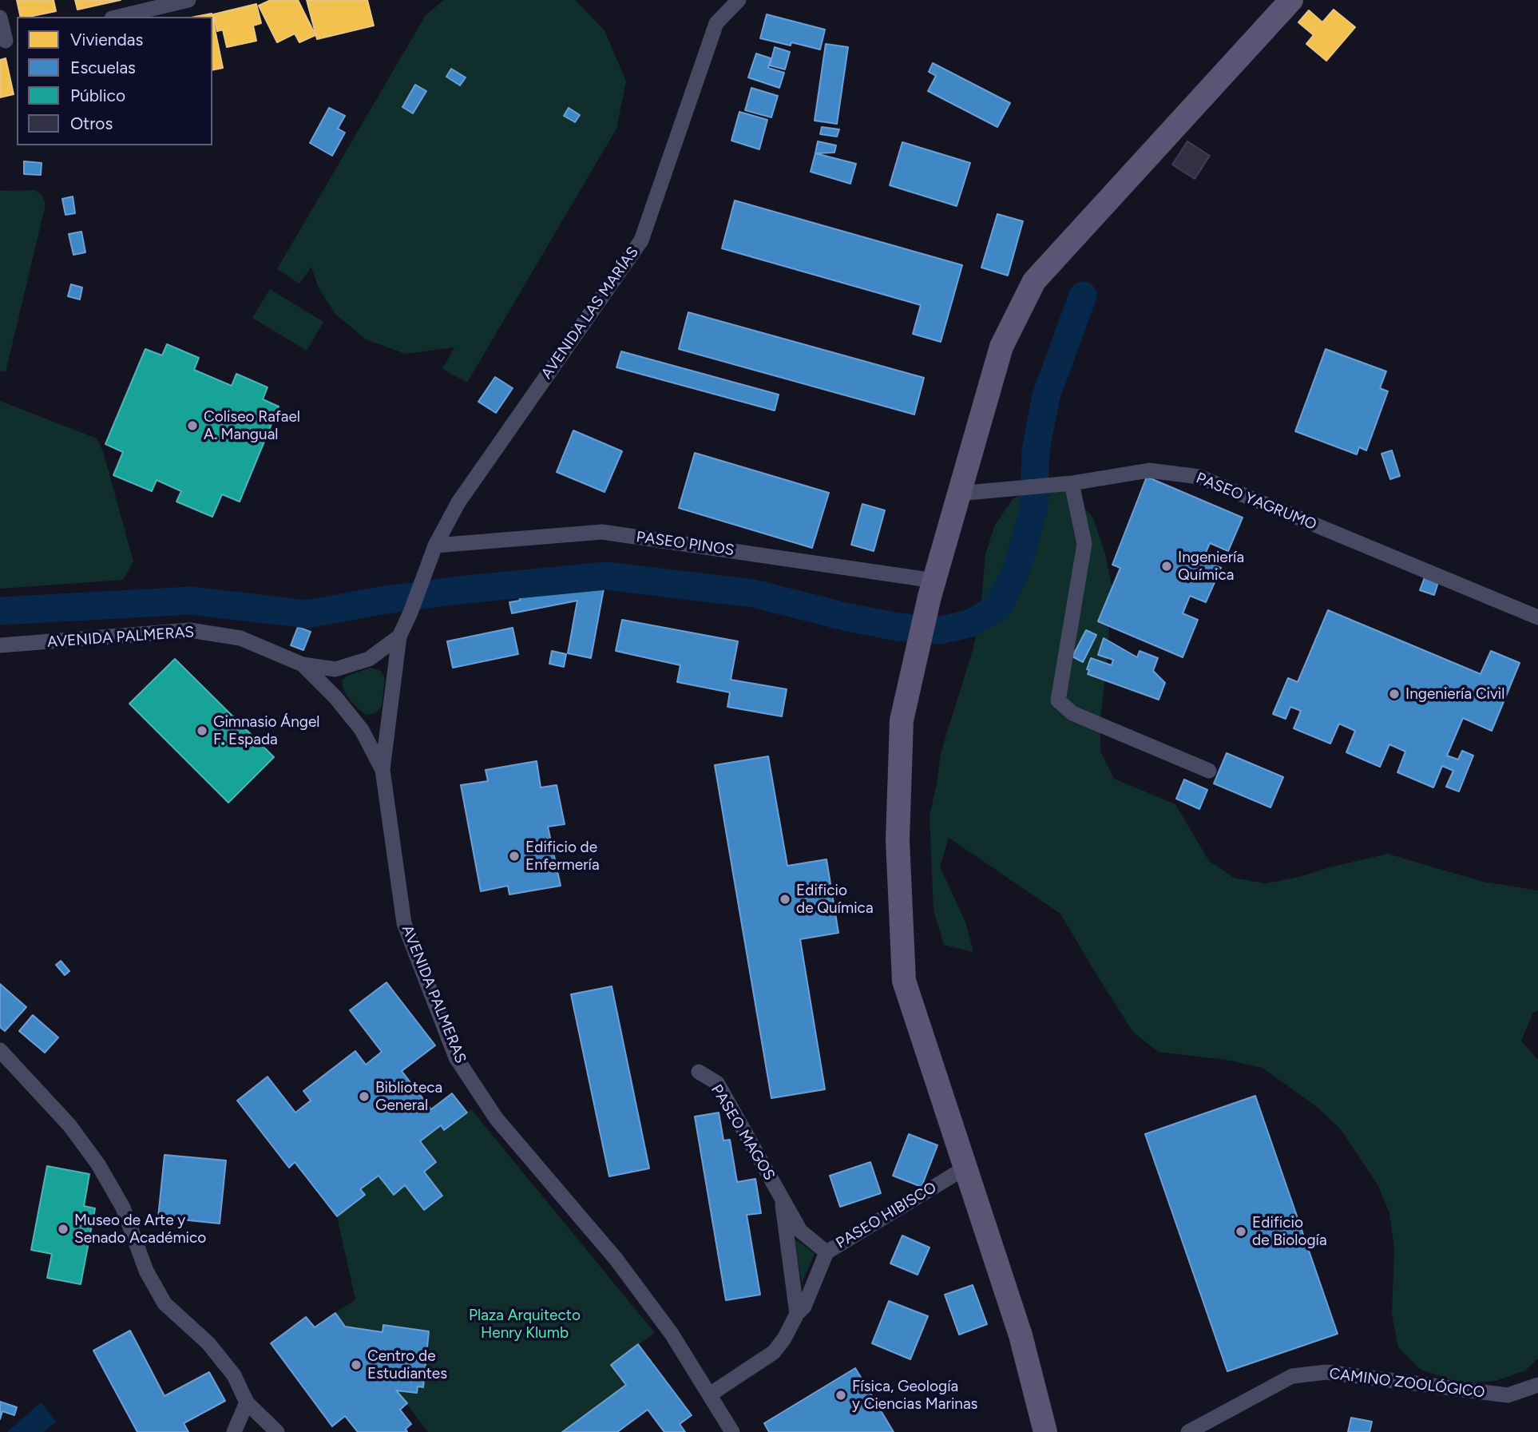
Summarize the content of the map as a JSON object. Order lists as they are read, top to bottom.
{
  "streets": {
    "street": [
      "AVENIDA LAS MARÍAS",
      "PASEO YAGRUMO",
      "PASEO PINOS",
      "AVENIDA PALMERAS",
      "PASEO MAGOS",
      "PASEO HIBISCO",
      "CAMINO ZOOLÓGICO"
    ]
  },
  "crossings": [
    ["AVENIDA LAS MARÍAS", "PASEO PINOS"],
    ["AVENIDA LAS MARÍAS", "AVENIDA PALMERAS"],
    ["AVENIDA PALMERAS", "PASEO HIBISCO"],
    ["PASEO MAGOS", "PASEO HIBISCO"]
  ],
  "parks": ["Plaza Arquitecto Henry Klumb"],
  "places": [
    "Coliseo Rafael A. Mangual",
    "Ingeniería Química",
    "Ingeniería Civil",
    "Gimnasio Ángel F. Espada",
    "Edificio de Enfermería",
    "Edificio de Química",
    "Biblioteca General",
    "Museo de Arte y Senado Académico",
    "Edificio de Biología",
    "Centro de Estudiantes",
    "Física, Geología y Ciencias Marinas"
  ],
  "legend": [
    "Viviendas",
    "Escuelas",
    "Público",
    "Otros"
  ]
}
